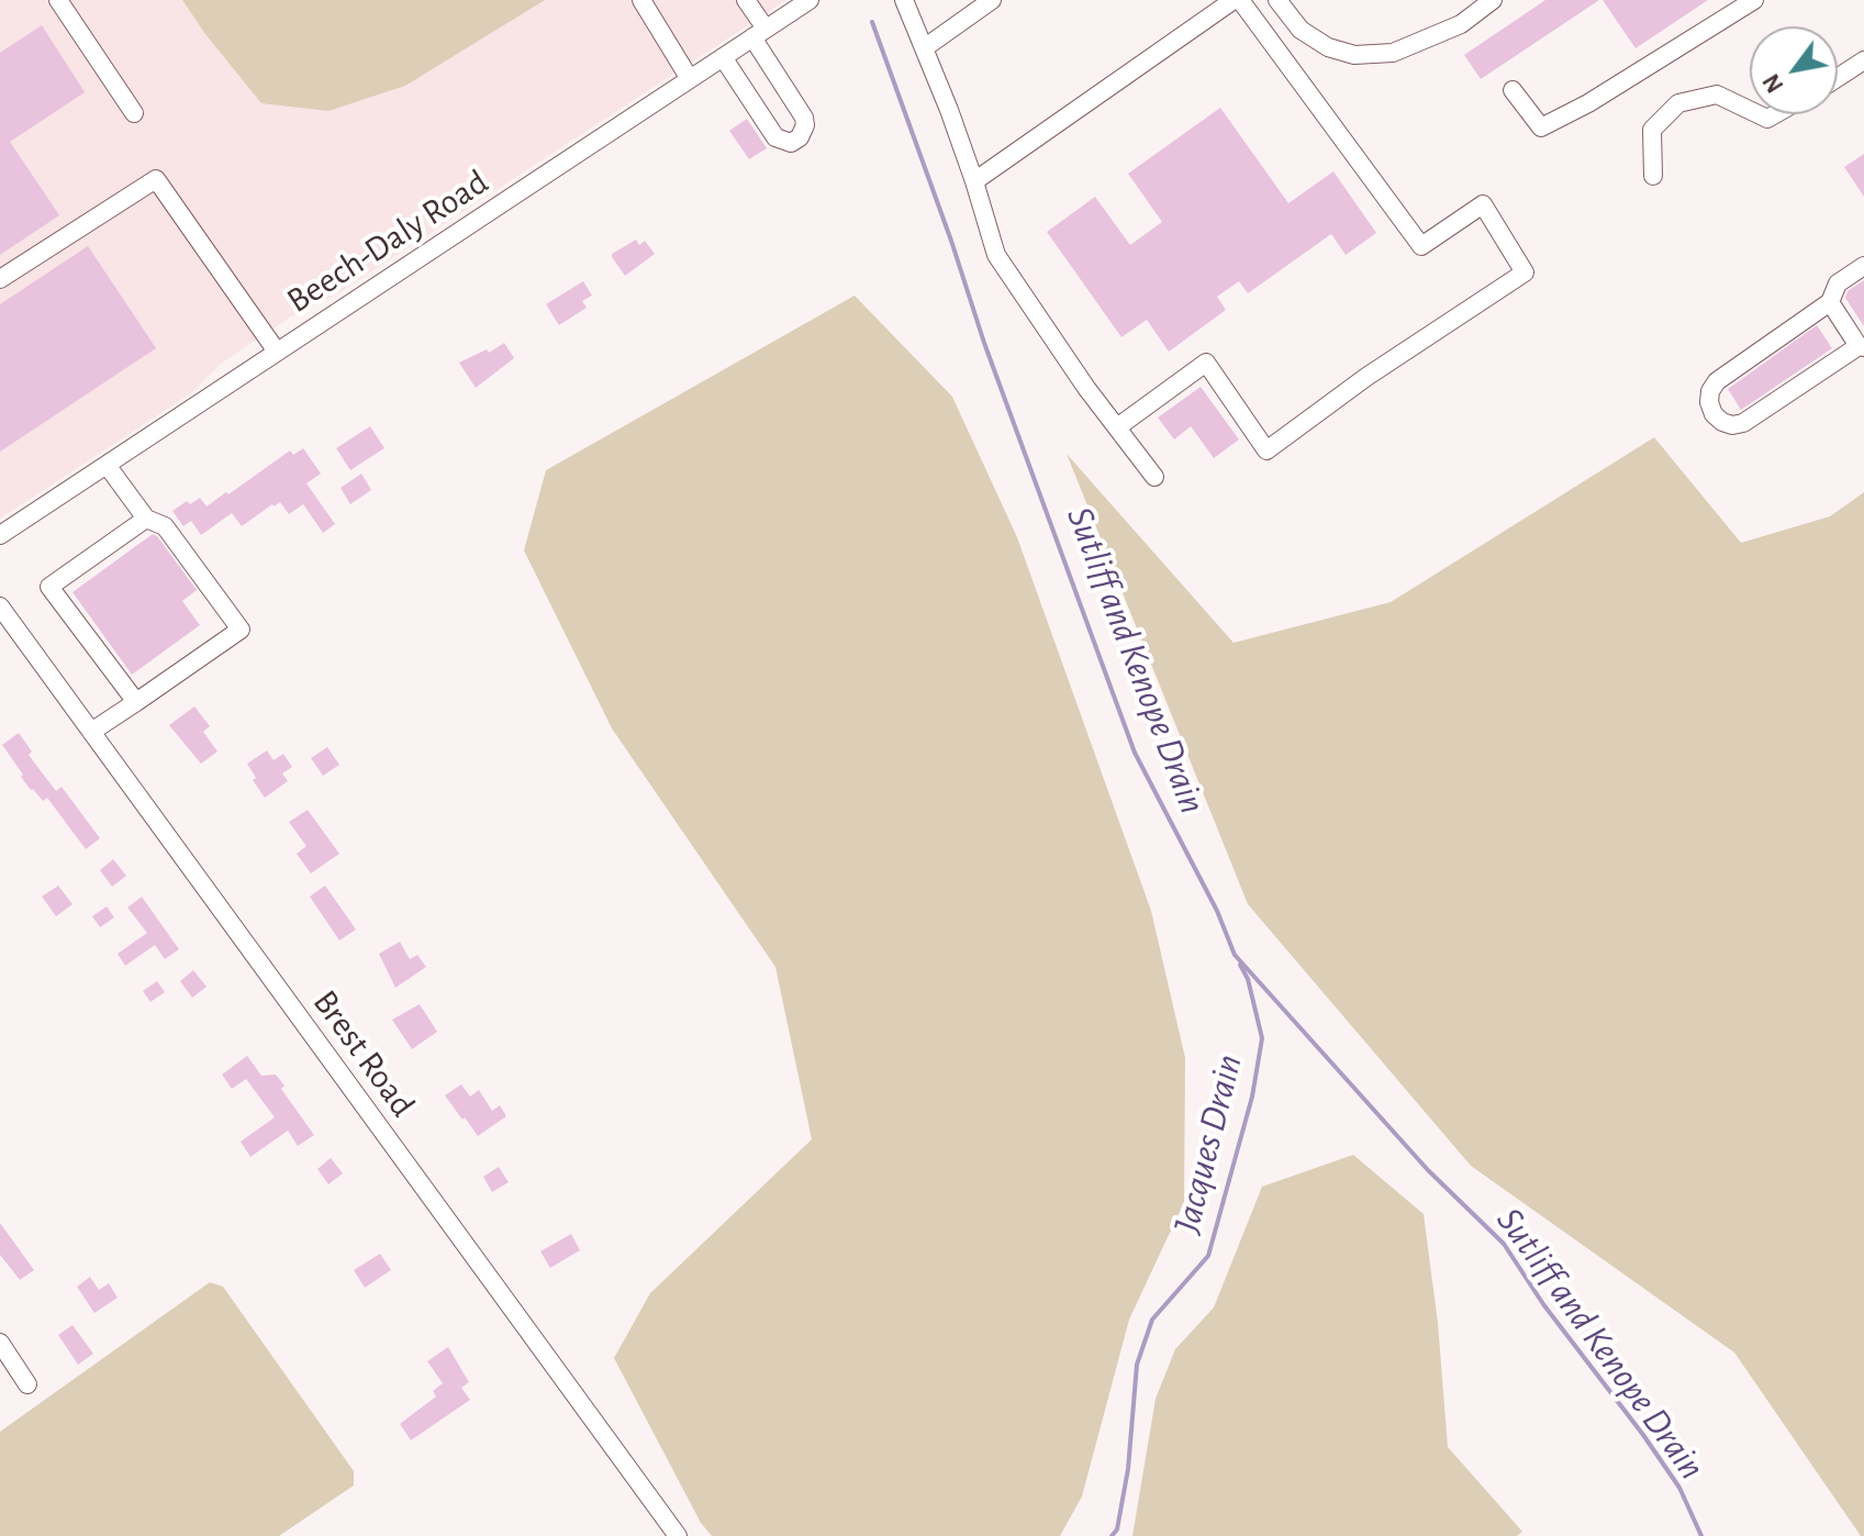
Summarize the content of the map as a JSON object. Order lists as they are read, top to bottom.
{
  "streets": {
    "street": ["Beech-Daly Road", "Brest Road"]
  },
  "water": ["Sutliff and Kenope Drain", "Jacques Drain"],
  "north": "bottom left"
}
